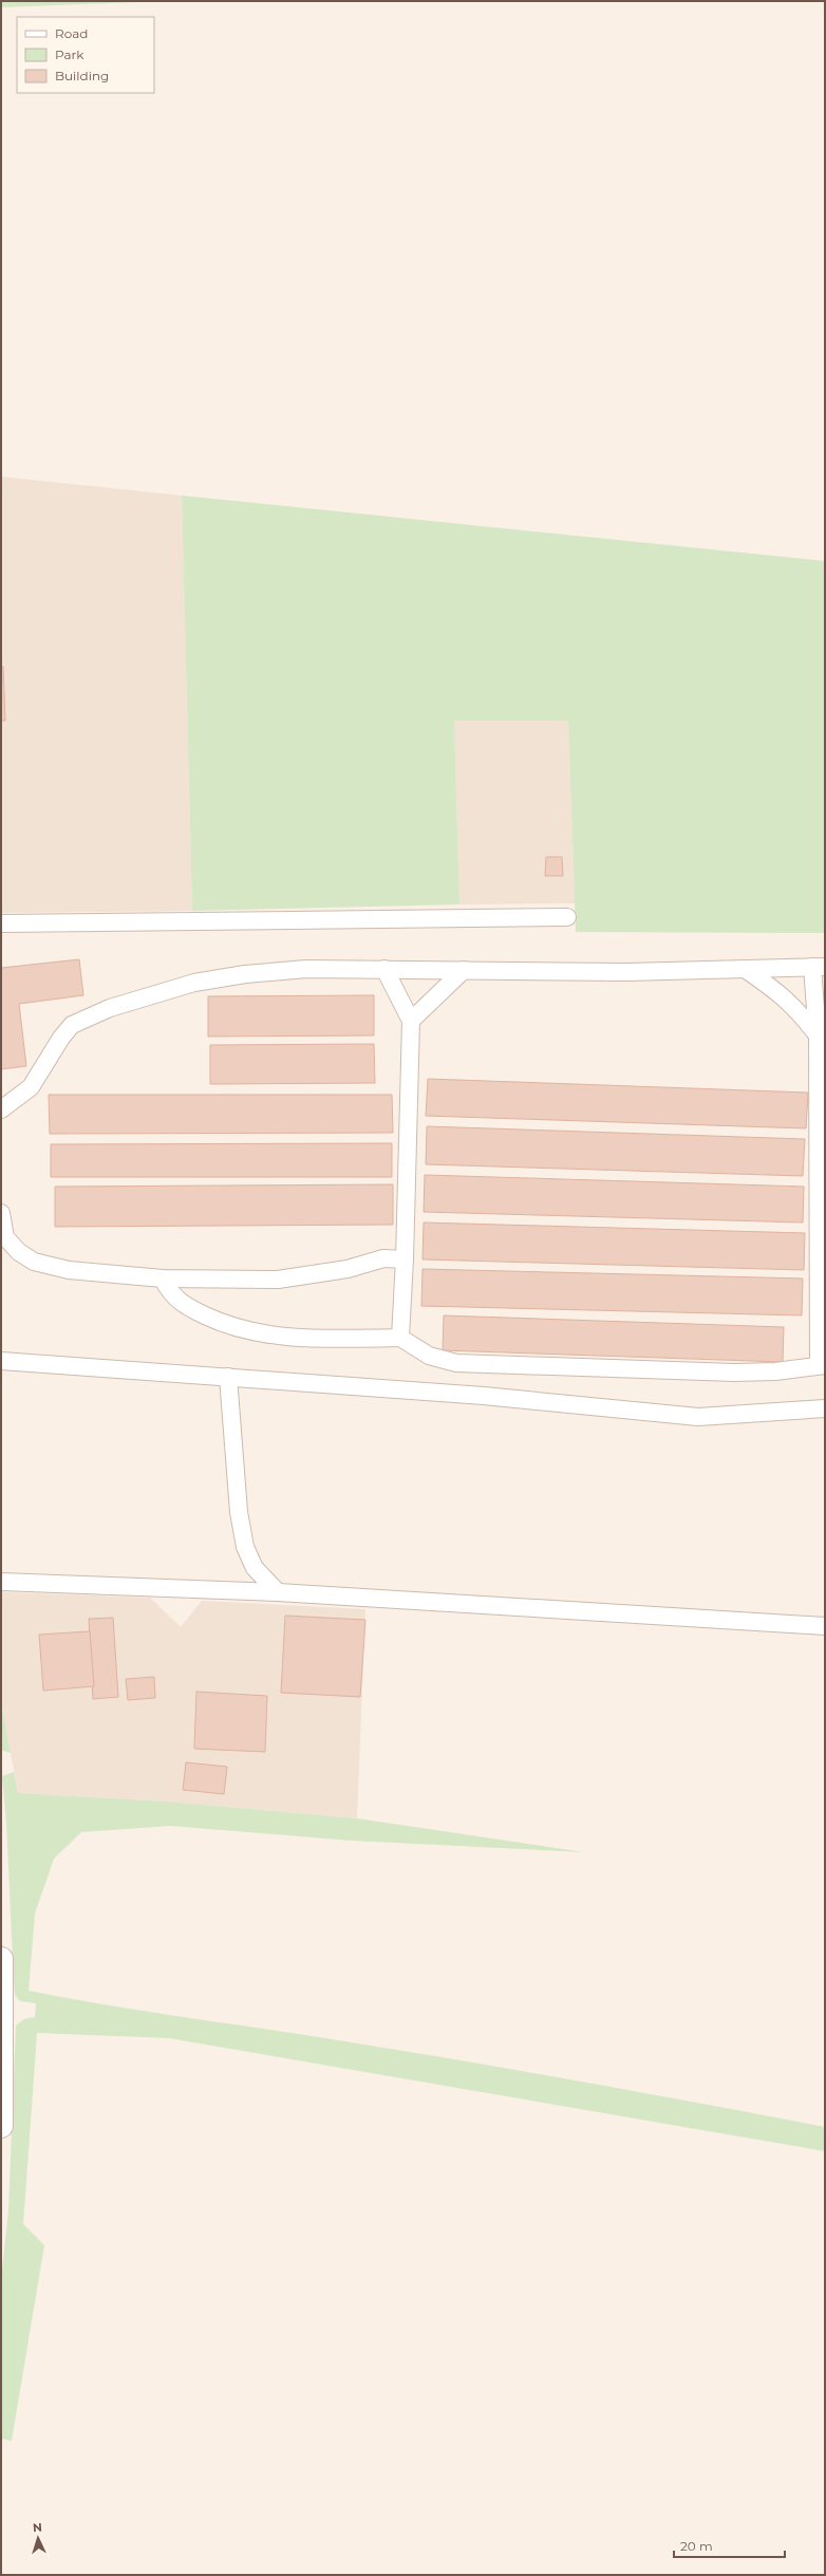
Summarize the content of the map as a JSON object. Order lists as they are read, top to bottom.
{
  "legend": ["Road", "Park", "Building"],
  "scale_bar": "20 m",
  "north": "top"
}
